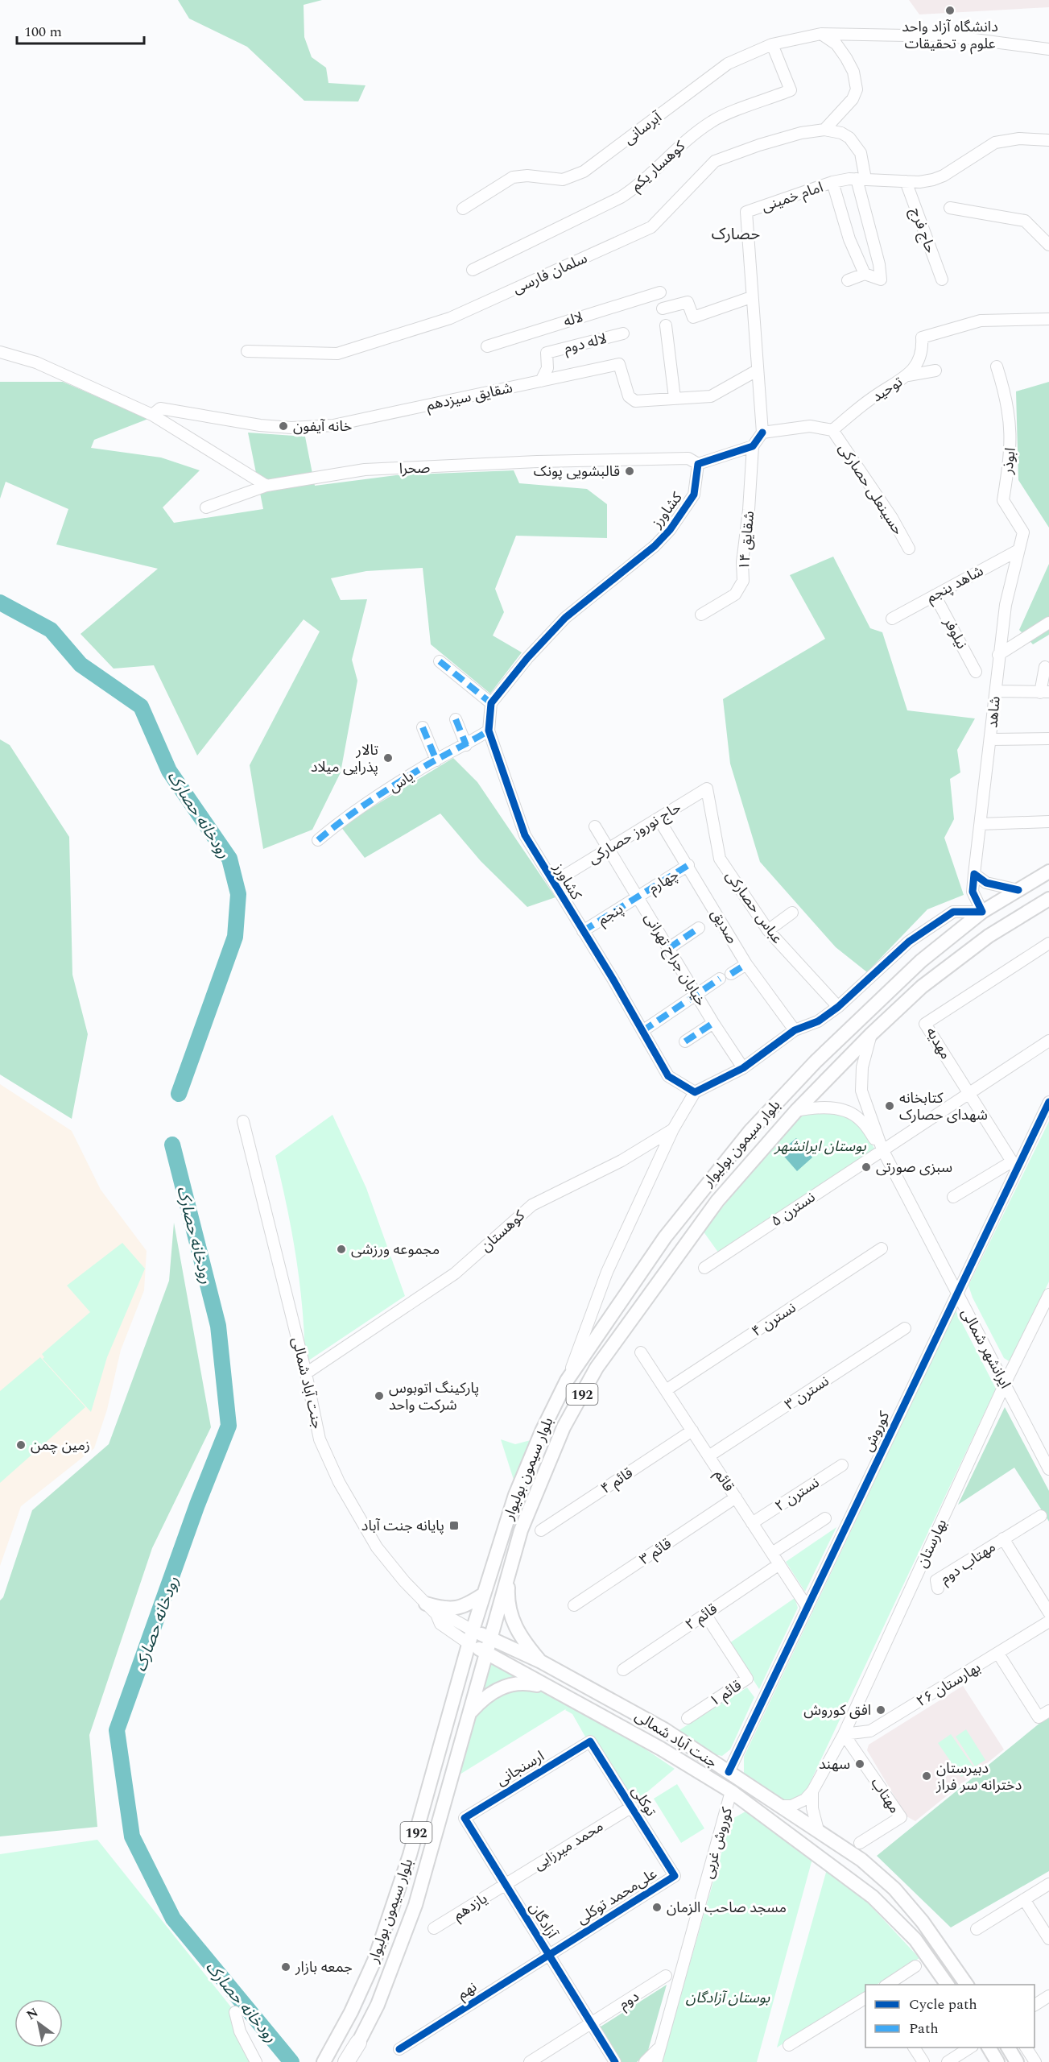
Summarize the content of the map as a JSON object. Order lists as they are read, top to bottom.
{
  "streets": {
    "main road": ["بلوار سیمون بولیوار", "جنت آباد شمالی", "192"],
    "street": [
      "آبرسانی",
      "کوهسار یکم",
      "امام خمینی",
      "حاج فرج",
      "سلمان فارسی",
      "لاله",
      "لاله دوم",
      "توحید",
      "شقایق سیزدهم",
      "ابوذر",
      "صحرا",
      "حسینعلی حصارکی",
      "کشاورز",
      "شقایق ۱۴",
      "شاهد پنجم",
      "نیلوفر",
      "شاهد",
      "یاس",
      "حاج نوروز حصارکی",
      "چهارم",
      "عباس حصارکی",
      "پنجم",
      "صدیق",
      "خیابان جراح تهرانی",
      "مهدیه",
      "نسترن ۵",
      "کوهستان",
      "نسترن ۴",
      "ایرانشهر شمالی",
      "نسترن ۳",
      "کوروش",
      "قائم ۴",
      "قائم",
      "نسترن ۲",
      "بهارستان",
      "قائم ۳",
      "مهتاب دوم",
      "قائم ۲",
      "بهارستان ۲۶",
      "قائم ۱",
      "ارسنجانی",
      "مهتاب",
      "توکلی",
      "کوروش غربی",
      "محمد میرزایی",
      "علی‌محمد توکلی",
      "یازدهم",
      "آزادگان",
      "نهم",
      "دوم"
    ]
  },
  "crossings": [
    ["آبرسانی", "کوهسار یکم"],
    ["امام خمینی", "حاج فرج"],
    ["امام خمینی", "شقایق سیزدهم"],
    ["لاله دوم", "شقایق سیزدهم"],
    ["توحید", "حسینعلی حصارکی"],
    ["ابوذر", "شاهد پنجم"],
    ["ابوذر", "شاهد"],
    ["صحرا", "کشاورز"],
    ["کشاورز", "یاس"],
    ["کشاورز", "پنجم"],
    ["کشاورز", "کوهستان"],
    ["شاهد پنجم", "نیلوفر"],
    ["شاهد پنجم", "شاهد"],
    ["شاهد", "بلوار سیمون بولیوار"],
    ["حاج نوروز حصارکی", "عباس حصارکی"],
    ["حاج نوروز حصارکی", "صدیق"],
    ["حاج نوروز حصارکی", "خیابان جراح تهرانی"],
    ["چهارم", "پنجم"],
    ["چهارم", "صدیق"],
    ["چهارم", "خیابان جراح تهرانی"],
    ["پنجم", "خیابان جراح تهرانی"],
    ["مهدیه", "نسترن ۵"],
    ["بلوار سیمون بولیوار", "جنت آباد شمالی"],
    ["نسترن ۵", "ایرانشهر شمالی"],
    ["کوهستان", "جنت آباد شمالی"],
    ["نسترن ۴", "قائم"],
    ["ایرانشهر شمالی", "کوروش"],
    ["ایرانشهر شمالی", "بهارستان"],
    ["جنت آباد شمالی", "کوروش"],
    ["جنت آباد شمالی", "بهارستان"],
    ["جنت آباد شمالی", "کوروش غربی"],
    ["نسترن ۳", "قائم"],
    ["کوروش", "قائم"],
    ["قائم ۴", "قائم"],
    ["قائم", "نسترن ۲"],
    ["قائم", "قائم ۳"],
    ["قائم", "قائم ۲"],
    ["بهارستان", "بهارستان ۲۶"],
    ["بهارستان", "مهتاب"],
    ["قائم ۲", "قائم ۱"],
    ["بهارستان ۲۶", "مهتاب"],
    ["ارسنجانی", "توکلی"],
    ["ارسنجانی", "آزادگان"],
    ["توکلی", "محمد میرزایی"],
    ["توکلی", "علی‌محمد توکلی"],
    ["محمد میرزایی", "یازدهم"],
    ["محمد میرزایی", "آزادگان"],
    ["علی‌محمد توکلی", "آزادگان"],
    ["علی‌محمد توکلی", "نهم"],
    ["یازدهم", "آزادگان"],
    ["آزادگان", "نهم"],
    ["آزادگان", "دوم"]
  ],
  "districts": ["حصارک"],
  "water": ["رودخانه حصارک"],
  "parks": ["بوستان ایرانشهر", "بوستان آزادگان"],
  "places": {
    "other": [
      "دانشگاه آزاد واحد علوم و تحقیقات",
      "خانه آیفون",
      "قالبشویی پونک",
      "تالار پذرایی میلاد",
      "کتابخانه شهدای حصارک",
      "سبزی صورتی",
      "مجموعه ورزشی",
      "پارکینگ اتوبوس شرکت واحد",
      "زمین چمن",
      "افق کوروش",
      "سهند",
      "دبیرستان دخترانه سر فراز",
      "مسجد صاحب الزمان",
      "جمعه بازار"
    ],
    "transit": ["پایانه جنت آباد"]
  },
  "legend": ["Cycle path", "Path"],
  "scale_bar": "100 m",
  "north": "top left"
}
